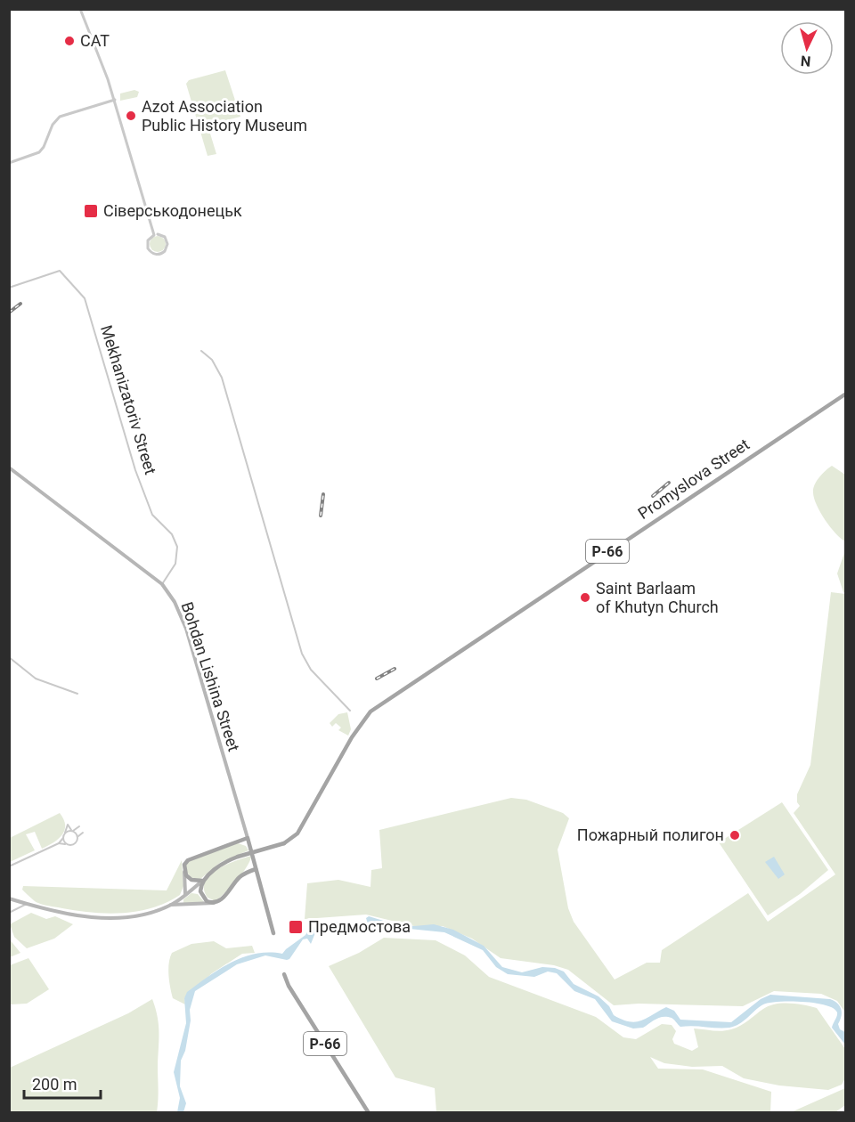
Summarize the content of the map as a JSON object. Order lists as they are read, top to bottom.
{
  "streets": {
    "main road": ["Promyslova Street", "Р-66", "Bohdan Lishina Street"],
    "street": ["Mekhanizatoriv Street"]
  },
  "crossings": [
    ["Mekhanizatoriv Street", "Bohdan Lishina Street"]
  ],
  "places": {
    "other": [
      "CAT",
      "Azot Association Public History Museum",
      "Saint Barlaam of Khutyn Church",
      "Пожарный полигон"
    ],
    "transit": ["Сіверськодонецьк", "Предмостова"]
  },
  "scale_bar": "200 m",
  "north": "bottom"
}
